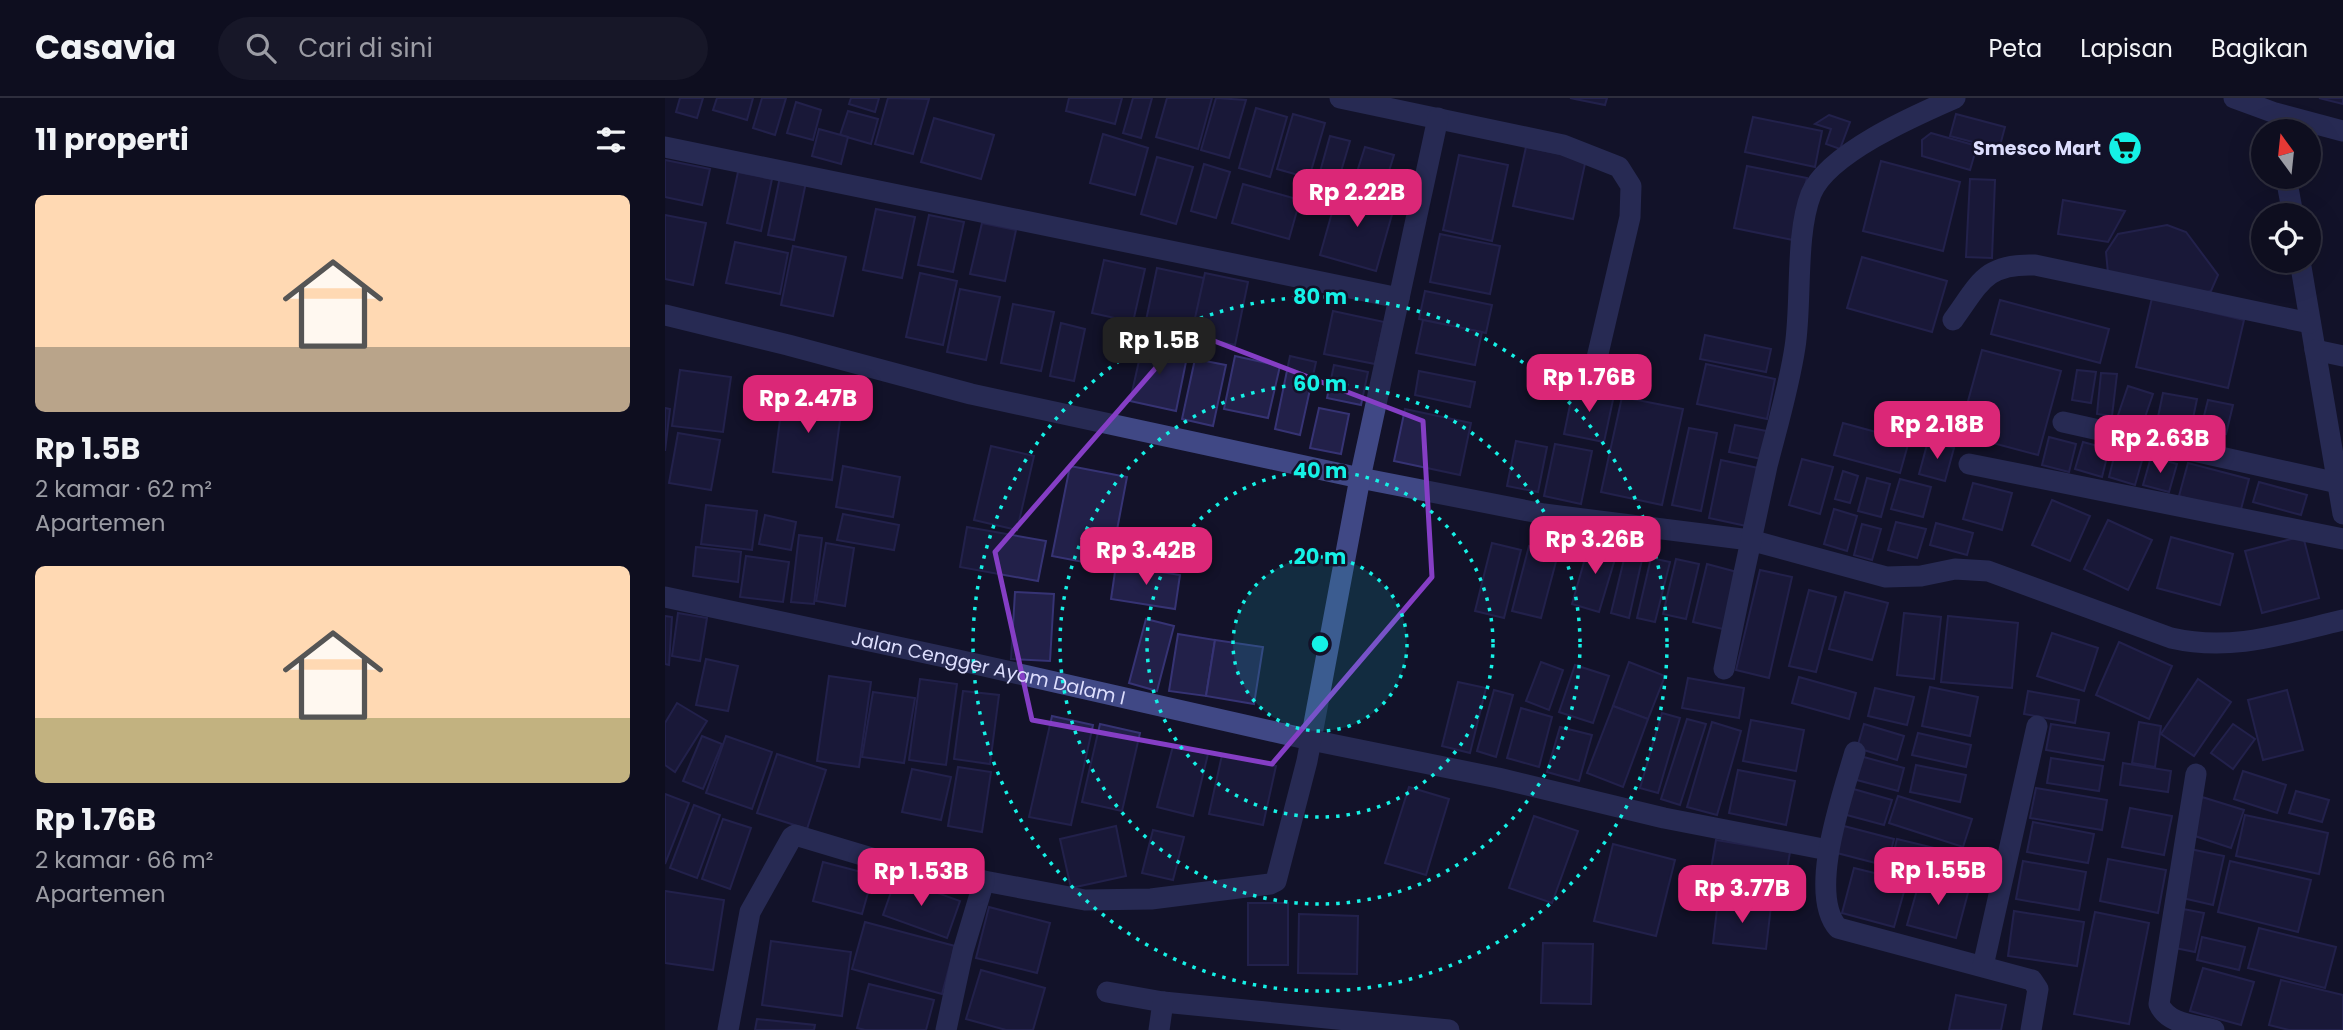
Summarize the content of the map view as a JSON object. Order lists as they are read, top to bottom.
{
  "streets": {
    "street": ["Jalan Cengger Ayam Dalam I"]
  },
  "places": {
    "supermarket": ["Smesco Mart"]
  },
  "north": "top",
  "page": {
    "header": "Casavia",
    "search": "Cari di sini",
    "nav": ["Peta", "Lapisan", "Bagikan"],
    "heading": "11 properti",
    "price": [
      "Rp 2.22B",
      "Rp 1.5B",
      "Rp 1.76B",
      "Rp 2.47B",
      "Rp 2.18B",
      "Rp 2.63B",
      "Rp 3.26B",
      "Rp 3.42B",
      "Rp 1.55B",
      "Rp 1.53B",
      "Rp 3.77B"
    ],
    "list": [
      {
        "name": "Rp 1.5B",
        "note": "2 kamar · 62 m² · Apartemen"
      },
      {
        "name": "Rp 1.76B",
        "note": "2 kamar · 66 m² · Apartemen"
      }
    ]
  },
  "rings": [
    "80 m",
    "60 m",
    "40 m",
    "20 m"
  ]
}
